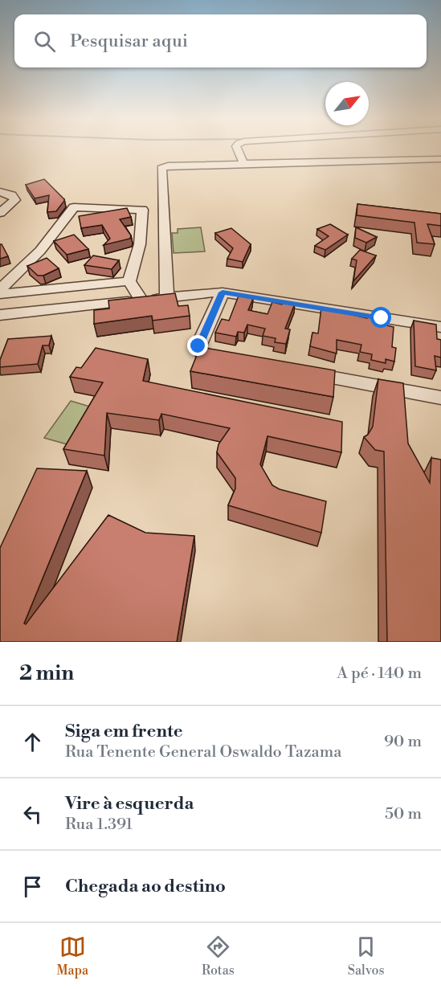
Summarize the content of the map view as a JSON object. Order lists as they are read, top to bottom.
{
  "north": "top right",
  "page": {
    "search": "Pesquisar aqui",
    "heading": ["2 min", "A pé · 140 m"],
    "list": [
      ["Siga em frente", "Rua Tenente General Oswaldo Tazama", "90 m"],
      ["Vire à esquerda", "Rua 1.391", "50 m"],
      "Chegada ao destino"
    ],
    "nav": ["Mapa", "Rotas", "Salvos"]
  }
}
